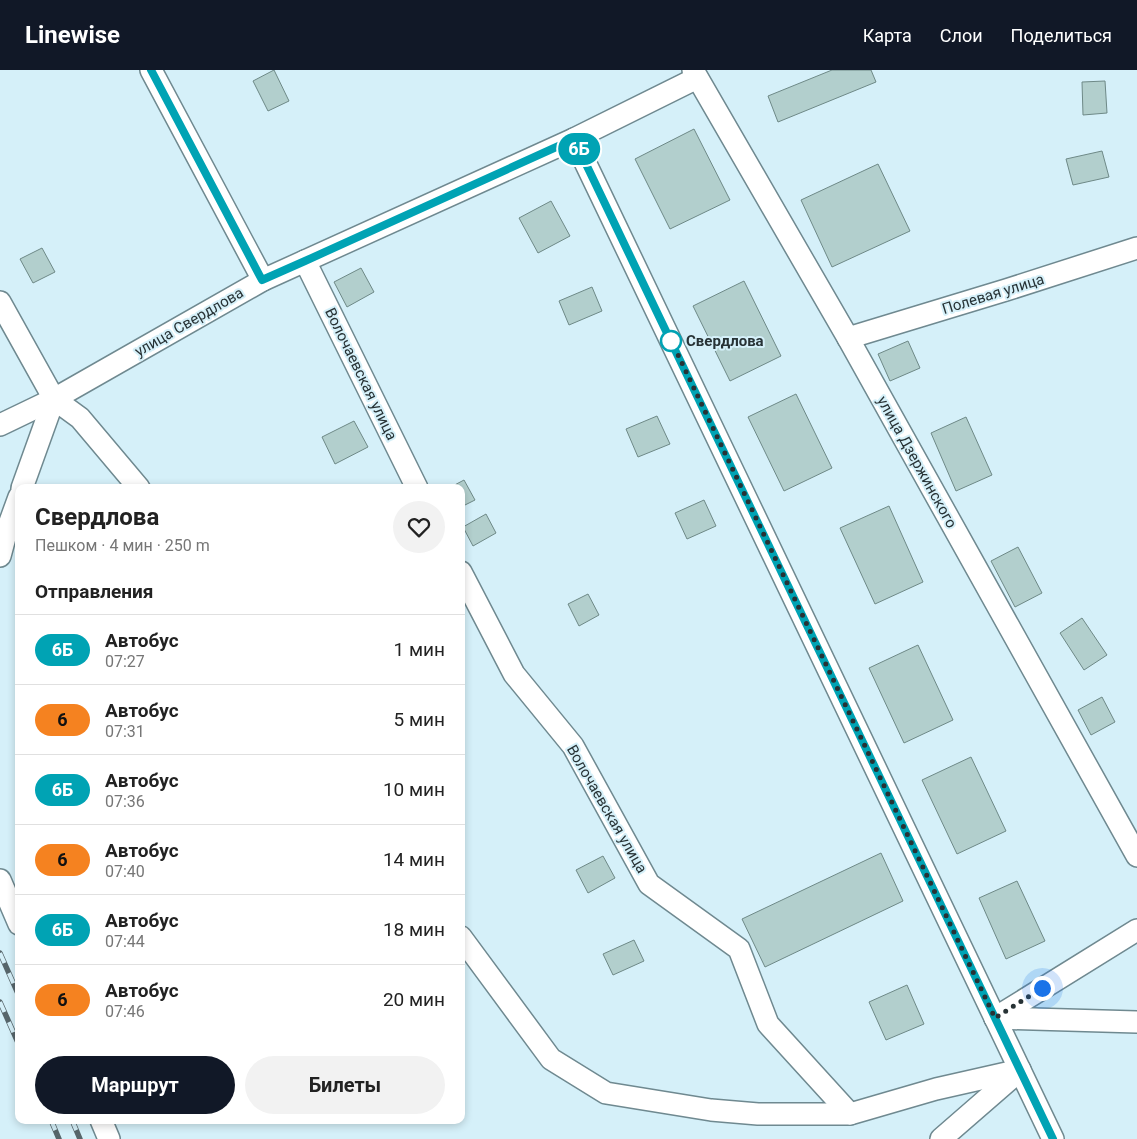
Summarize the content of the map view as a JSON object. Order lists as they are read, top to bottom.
{
  "streets": {
    "street": [
      "Полевая улица",
      "улица Свердлова",
      "Волочаевская улица",
      "улица Дзержинского"
    ]
  },
  "crossings": [
    ["Полевая улица", "улица Дзержинского"],
    ["улица Свердлова", "Волочаевская улица"],
    ["улица Свердлова", "улица Дзержинского"]
  ],
  "places": ["Свердлова"],
  "lines": ["bus line 6Б"],
  "page": {
    "header": "Linewise",
    "nav": ["Карта", "Слои", "Поделиться"],
    "on_map": "6Б",
    "heading": [
      ["Свердлова", "Пешком · 4 мин · 250 m"],
      "Отправления"
    ],
    "list": [
      {
        "mark": "6Б",
        "name": "Автобус",
        "note": "07:27",
        "value": "1 мин"
      },
      {
        "mark": "6",
        "name": "Автобус",
        "note": "07:31",
        "value": "5 мин"
      },
      {
        "mark": "6Б",
        "name": "Автобус",
        "note": "07:36",
        "value": "10 мин"
      },
      {
        "mark": "6",
        "name": "Автобус",
        "note": "07:40",
        "value": "14 мин"
      },
      {
        "mark": "6Б",
        "name": "Автобус",
        "note": "07:44",
        "value": "18 мин"
      },
      {
        "mark": "6",
        "name": "Автобус",
        "note": "07:46",
        "value": "20 мин"
      }
    ],
    "buttons": ["Маршрут", "Билеты"]
  }
}
